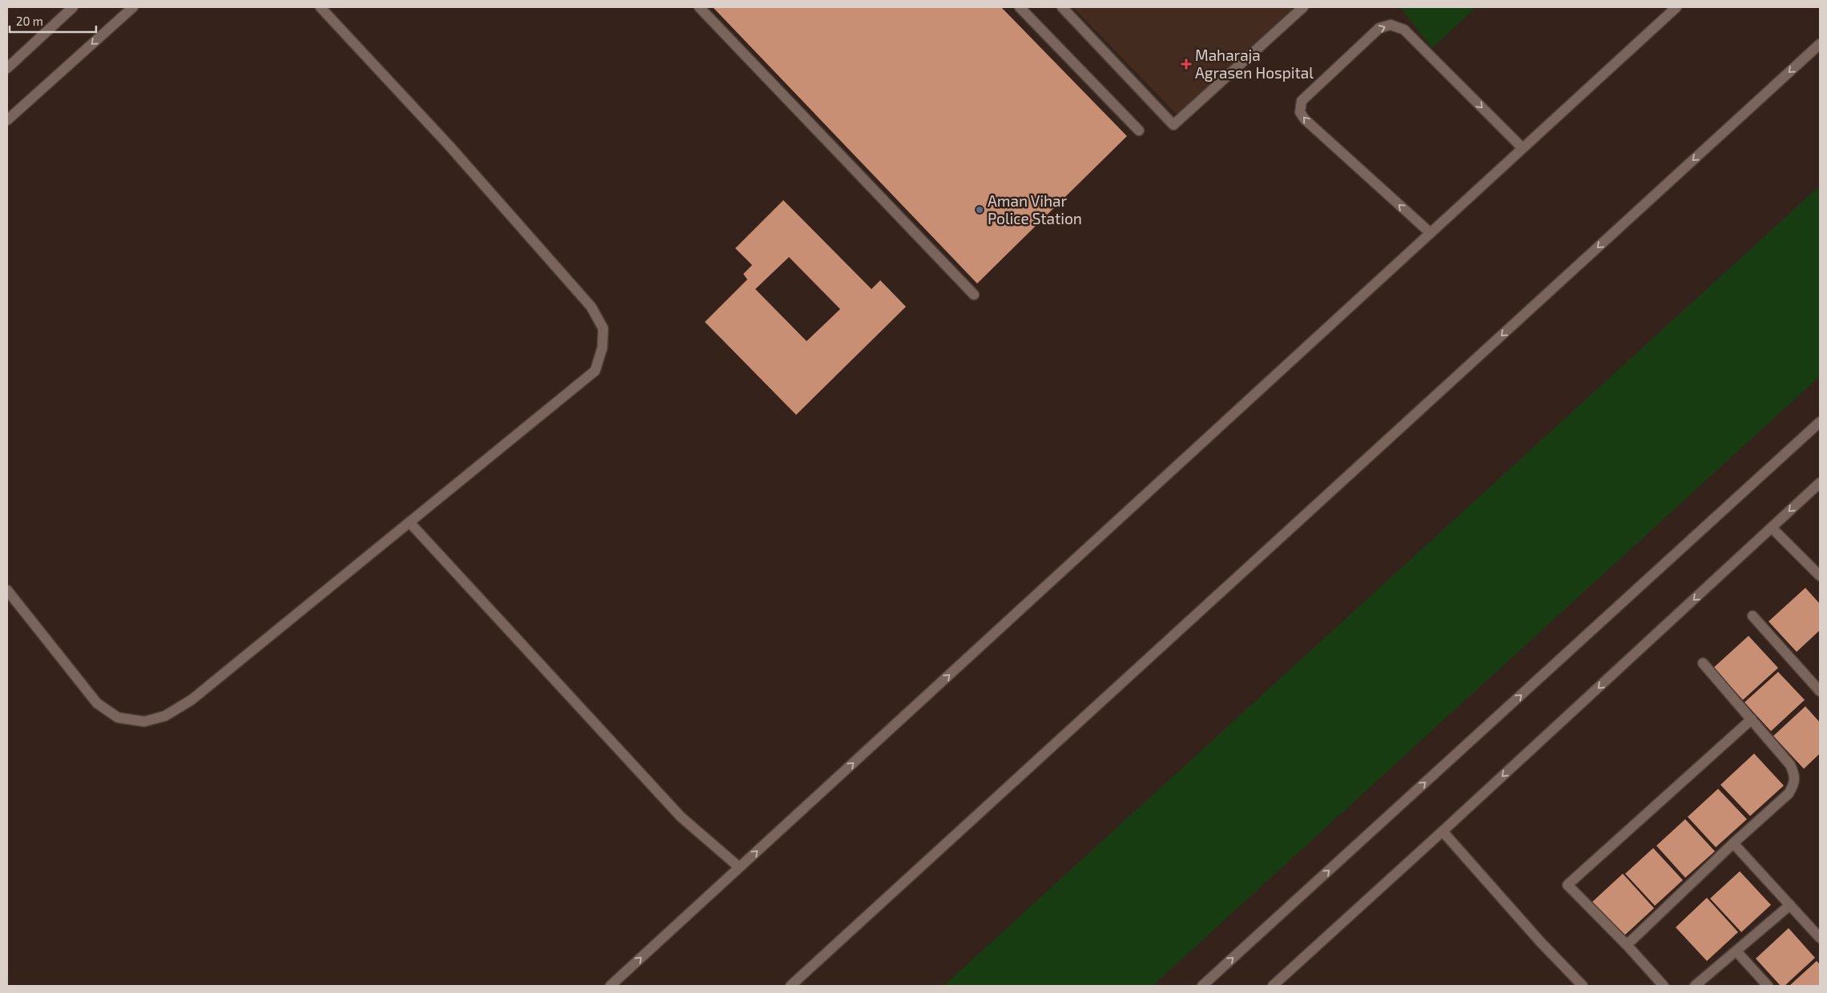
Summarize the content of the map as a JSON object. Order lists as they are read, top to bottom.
{
  "places": {
    "health": ["Maharaja Agrasen Hospital"],
    "other": ["Aman Vihar Police Station"]
  },
  "scale_bar": "20 m"
}
